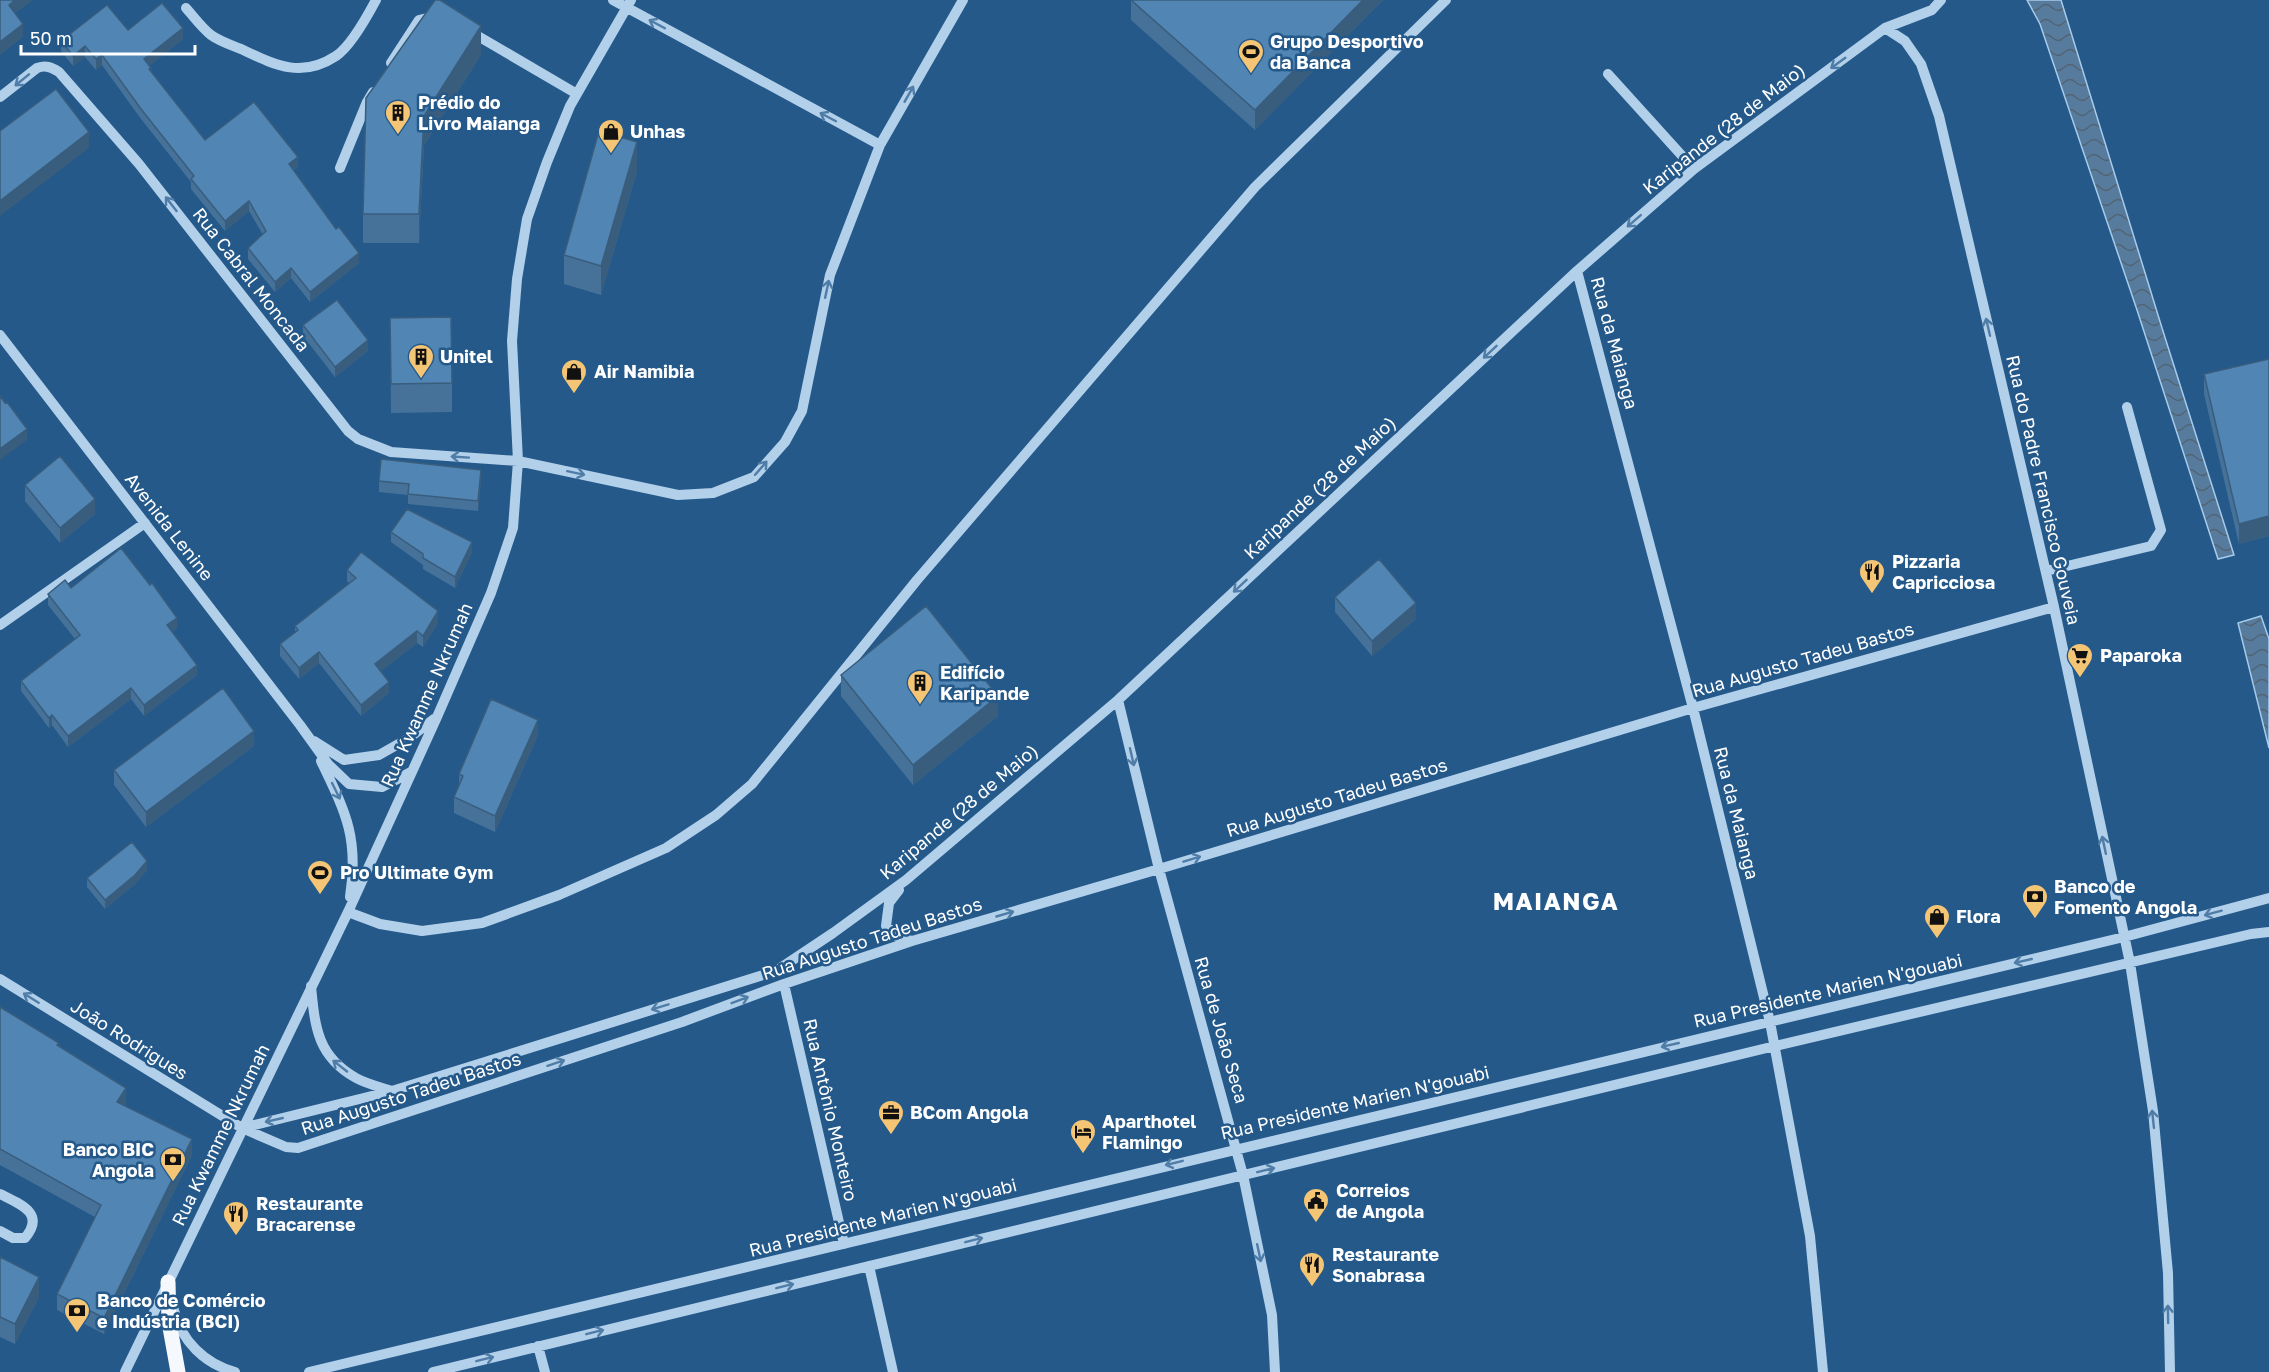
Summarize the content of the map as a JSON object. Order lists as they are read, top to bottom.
{
  "streets": {
    "street": [
      "Karipande (28 de Maio)",
      "Rua Cabral Moncada",
      "Rua da Maianga",
      "Rua do Padre Francisco Gouveia",
      "Avenida Lenine",
      "Rua Augusto Tadeu Bastos",
      "Rua Kwamme Nkrumah",
      "Rua Presidente Marien N'gouabi",
      "Rua de João Seca",
      "João Rodrigues",
      "Rua Antônio Monteiro"
    ]
  },
  "crossings": [
    ["Karipande (28 de Maio)", "Rua da Maianga"],
    ["Karipande (28 de Maio)", "Rua do Padre Francisco Gouveia"],
    ["Karipande (28 de Maio)", "Rua Augusto Tadeu Bastos"],
    ["Karipande (28 de Maio)", "Rua de João Seca"],
    ["Rua Cabral Moncada", "Rua Kwamme Nkrumah"],
    ["Rua da Maianga", "Rua Augusto Tadeu Bastos"],
    ["Rua da Maianga", "Rua Presidente Marien N'gouabi"],
    ["Rua do Padre Francisco Gouveia", "Rua Augusto Tadeu Bastos"],
    ["Rua do Padre Francisco Gouveia", "Rua Presidente Marien N'gouabi"],
    ["Avenida Lenine", "Rua Kwamme Nkrumah"],
    ["Rua Augusto Tadeu Bastos", "Rua Kwamme Nkrumah"],
    ["Rua Augusto Tadeu Bastos", "Rua de João Seca"],
    ["Rua Augusto Tadeu Bastos", "João Rodrigues"],
    ["Rua Augusto Tadeu Bastos", "Rua Antônio Monteiro"],
    ["Rua Kwamme Nkrumah", "João Rodrigues"],
    ["Rua Presidente Marien N'gouabi", "Rua de João Seca"],
    ["Rua Presidente Marien N'gouabi", "Rua Antônio Monteiro"]
  ],
  "one_way": [
    "Karipande (28 de Maio)",
    "Rua do Padre Francisco Gouveia",
    "Rua de João Seca",
    "João Rodrigues"
  ],
  "districts": ["MAIANGA"],
  "places": {
    "sports": ["Grupo Desportivo da Banca", "Pro Ultimate Gym"],
    "building": ["Prédio do Livro Maianga", "Unitel", "Edifício Karipande"],
    "shop": ["Unhas", "Air Namibia", "Flora"],
    "restaurant": ["Pizzaria Capricciosa", "Restaurante Bracarense", "Restaurante Sonabrasa"],
    "supermarket": ["Paparoka"],
    "bank": ["Banco de Fomento Angola", "Banco BIC Angola", "Banco de Comércio e Indústria (BCI)"],
    "office": ["BCom Angola"],
    "hotel": ["Aparthotel Flamingo"],
    "public building": ["Correios de Angola"]
  },
  "scale_bar": "50 m"
}
